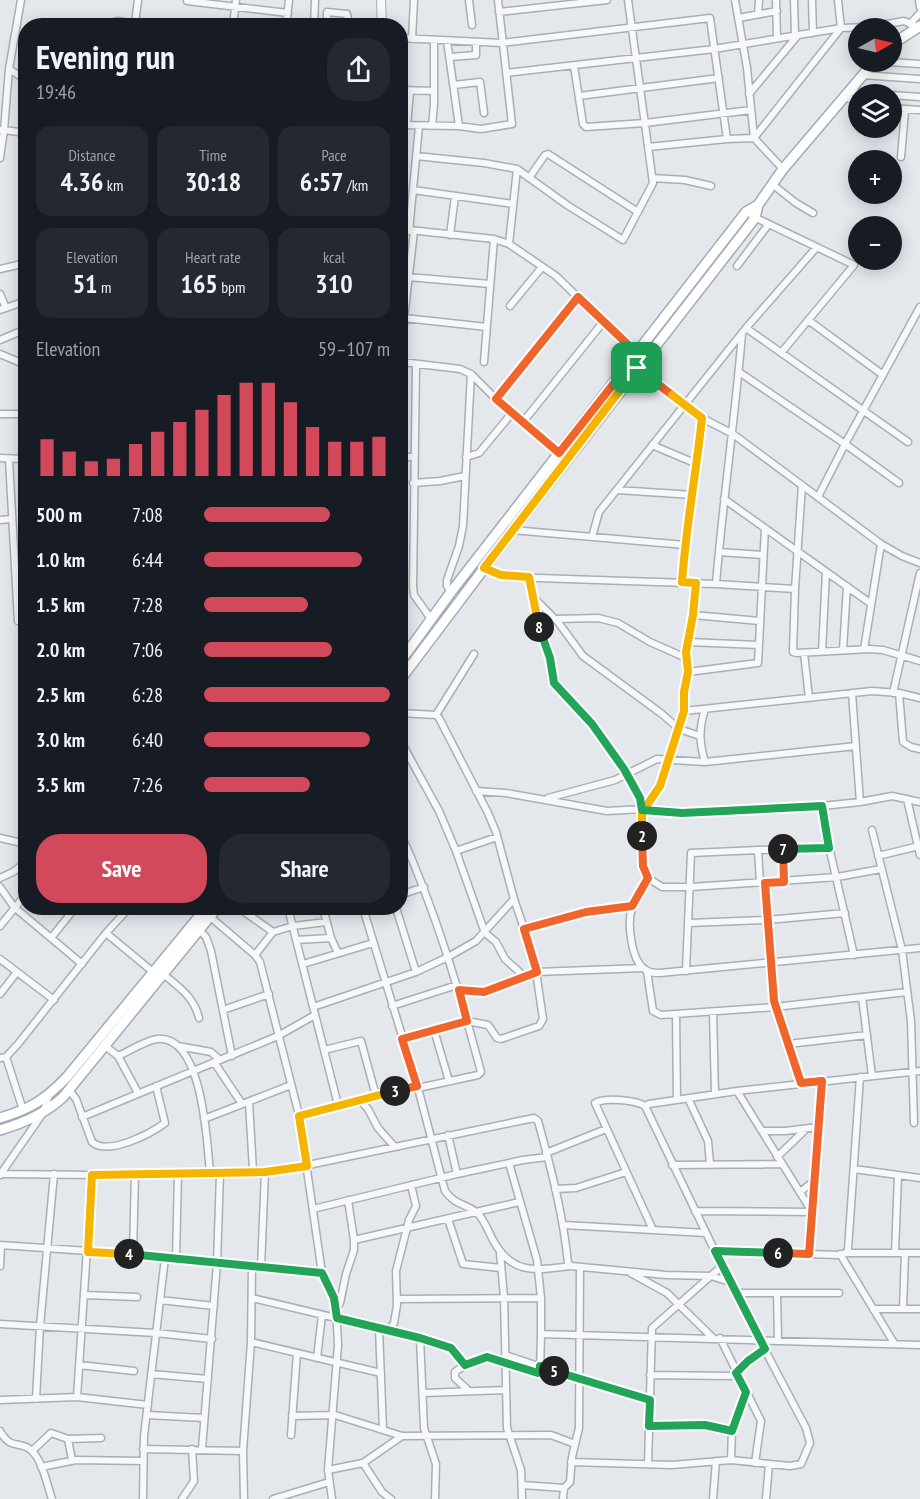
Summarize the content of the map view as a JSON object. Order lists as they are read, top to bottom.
{
  "north": "right",
  "page": {
    "map_buttons": ["+", "−"],
    "heading": ["Evening run", "19:46"],
    "stats": [
      ["Distance", "4.36 km"],
      ["Time", "30:18"],
      ["Pace", "6:57 /km"],
      ["Elevation", "51 m"],
      ["Heart rate", "165 bpm"],
      ["kcal", "310"]
    ],
    "chart": ["Elevation", "59–107 m"],
    "list": [
      {
        "name": "500 m",
        "note": "7:08"
      },
      {
        "name": "1.0 km",
        "note": "6:44"
      },
      {
        "name": "1.5 km",
        "note": "7:28"
      },
      {
        "name": "2.0 km",
        "note": "7:06"
      },
      {
        "name": "2.5 km",
        "note": "6:28"
      },
      {
        "name": "3.0 km",
        "note": "6:40"
      },
      {
        "name": "3.5 km",
        "note": "7:26"
      }
    ],
    "pins": [
      "8",
      "2",
      "7",
      "3",
      "6",
      "4",
      "5"
    ],
    "buttons": ["Save", "Share"]
  }
}
